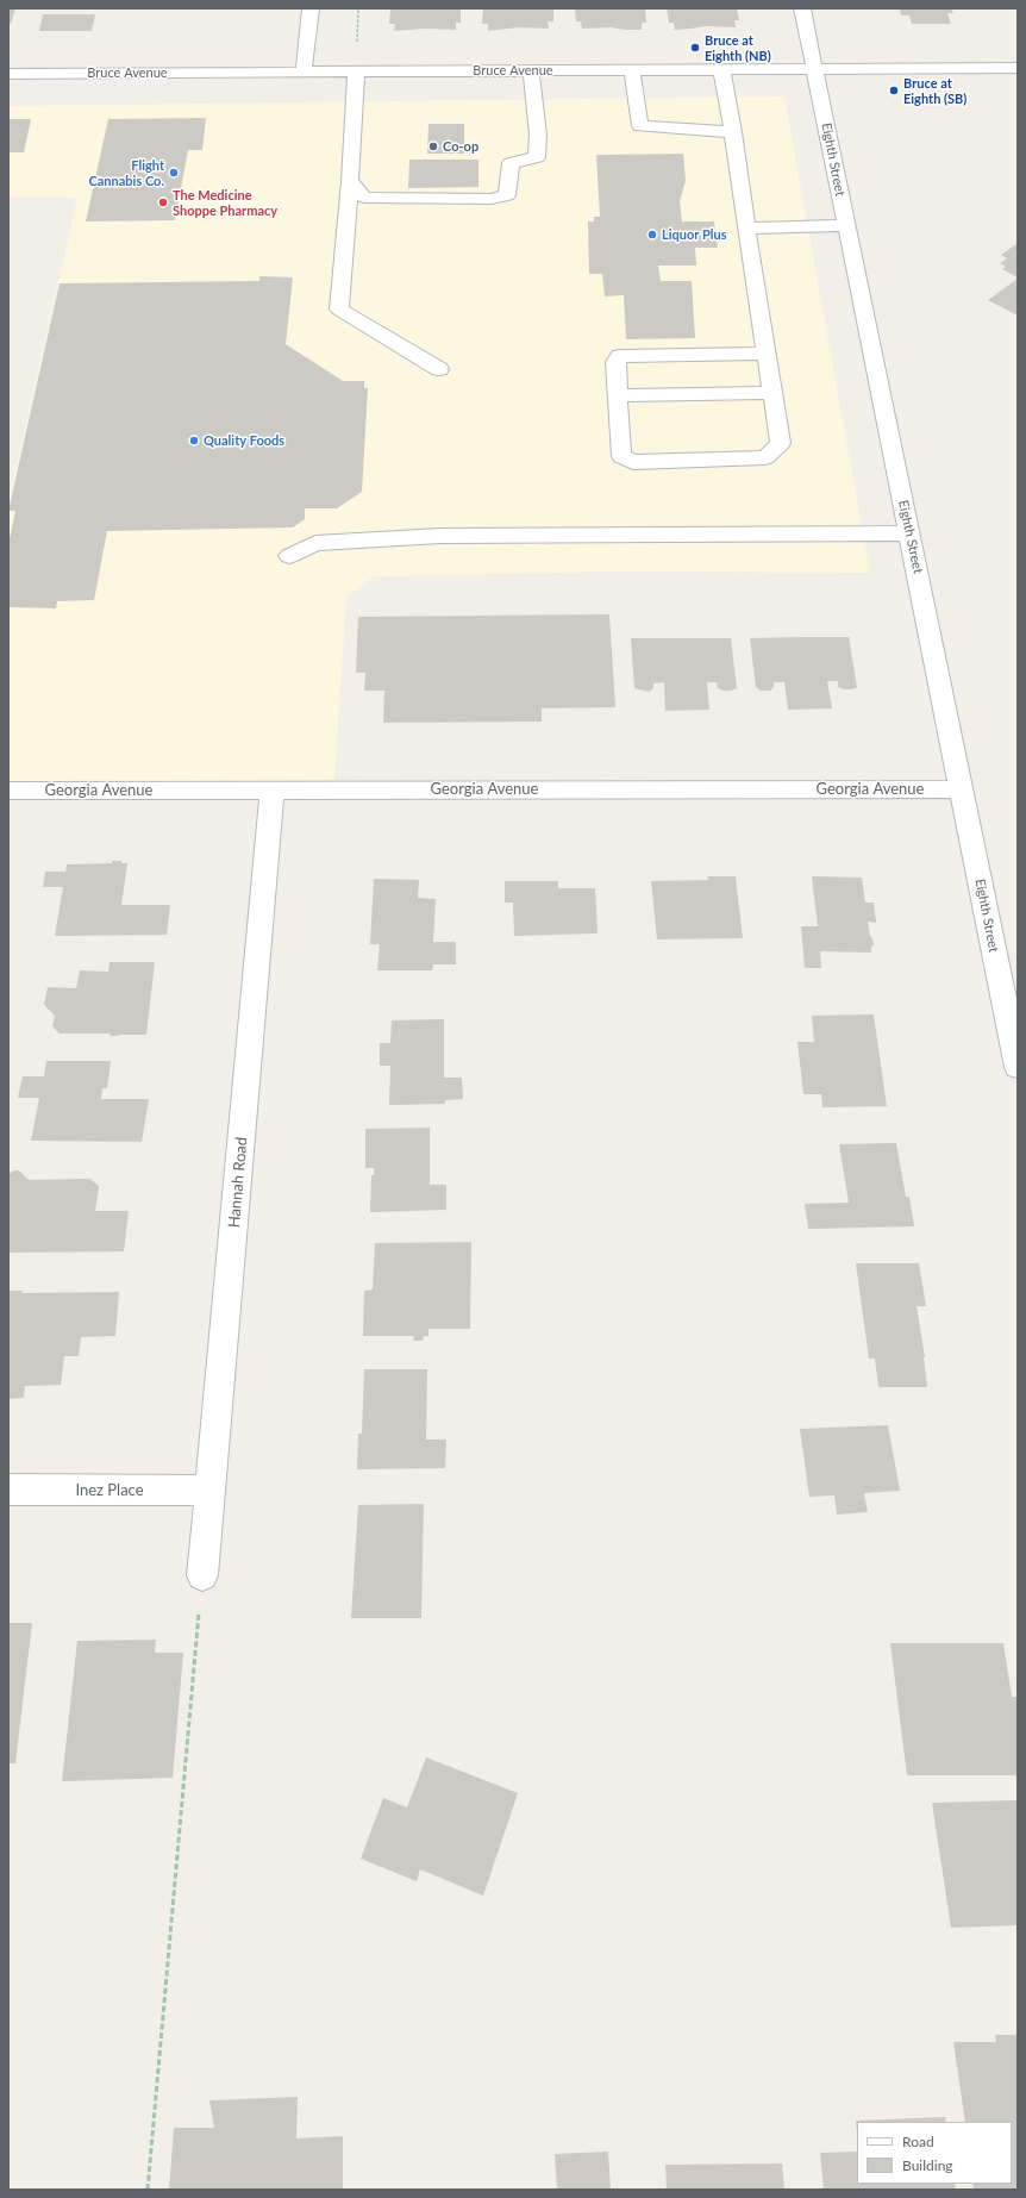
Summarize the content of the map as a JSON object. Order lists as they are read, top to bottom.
{
  "streets": {
    "street": [
      "Bruce Avenue",
      "Eighth Street",
      "Georgia Avenue",
      "Hannah Road",
      "Inez Place"
    ]
  },
  "crossings": [
    ["Bruce Avenue", "Eighth Street"],
    ["Eighth Street", "Georgia Avenue"],
    ["Georgia Avenue", "Hannah Road"],
    ["Hannah Road", "Inez Place"]
  ],
  "places": [
    "Bruce at Eighth (NB)",
    "Bruce at Eighth (SB)",
    "Co-op",
    "Flight Cannabis Co.",
    "The Medicine Shoppe Pharmacy",
    "Liquor Plus",
    "Quality Foods"
  ],
  "legend": ["Road", "Building"]
}
